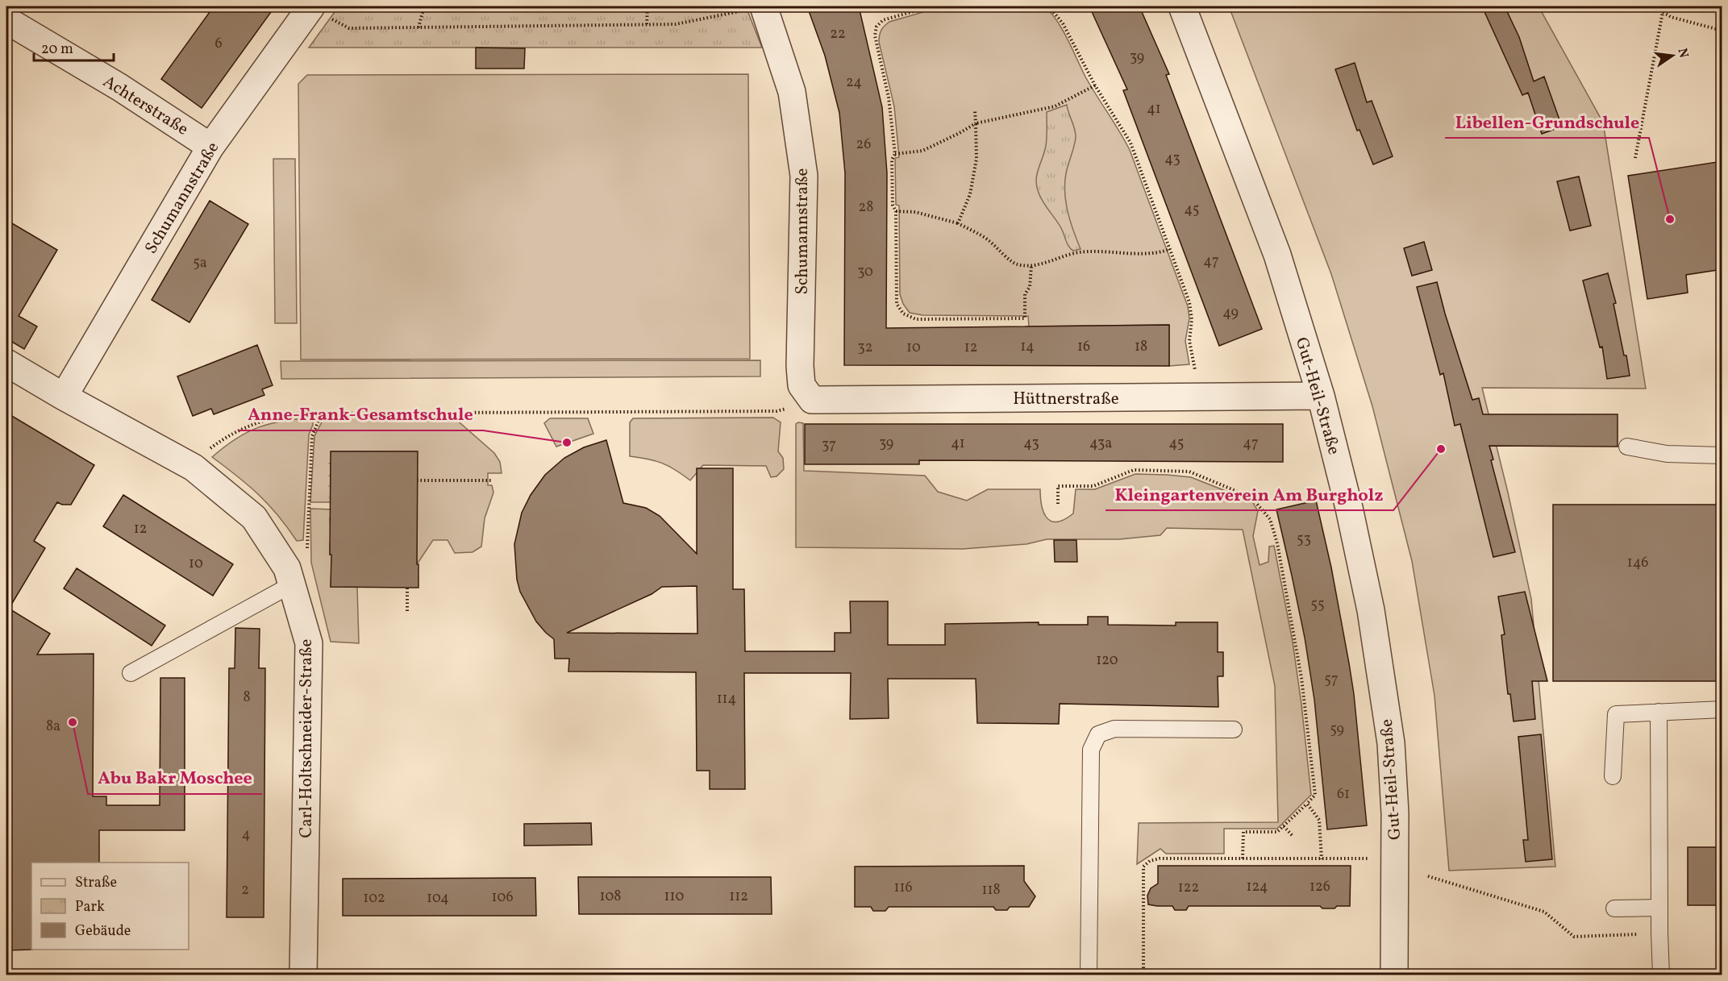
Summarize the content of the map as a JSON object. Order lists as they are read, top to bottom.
{
  "streets": {
    "street": [
      "Achterstraße",
      "Schumannstraße",
      "Gut-Heil-Straße",
      "Hüttnerstraße",
      "Carl-Holtschneider-Straße"
    ]
  },
  "crossings": [
    ["Achterstraße", "Schumannstraße"],
    ["Schumannstraße", "Hüttnerstraße"],
    ["Schumannstraße", "Carl-Holtschneider-Straße"],
    ["Gut-Heil-Straße", "Hüttnerstraße"]
  ],
  "places": [
    "Libellen-Grundschule",
    "Anne-Frank-Gesamtschule",
    "Kleingartenverein Am Burgholz",
    "Abu Bakr Moschee"
  ],
  "house_numbers": [
    "22",
    "6",
    "39",
    "24",
    "41",
    "26",
    "43",
    "28",
    "45",
    "47",
    "5a",
    "30",
    "49",
    "14",
    "16",
    "18",
    "32",
    "10",
    "12",
    "39",
    "41",
    "43",
    "43a",
    "45",
    "47",
    "37",
    "12",
    "53",
    "146",
    "10",
    "55",
    "120",
    "57",
    "8",
    "114",
    "8a",
    "59",
    "61",
    "4",
    "124",
    "126",
    "116",
    "122",
    "2",
    "118",
    "108",
    "110",
    "112",
    "106",
    "102",
    "104"
  ],
  "legend": ["Straße", "Park", "Gebäude"],
  "scale_bar": "20 m",
  "north": "right"
}
